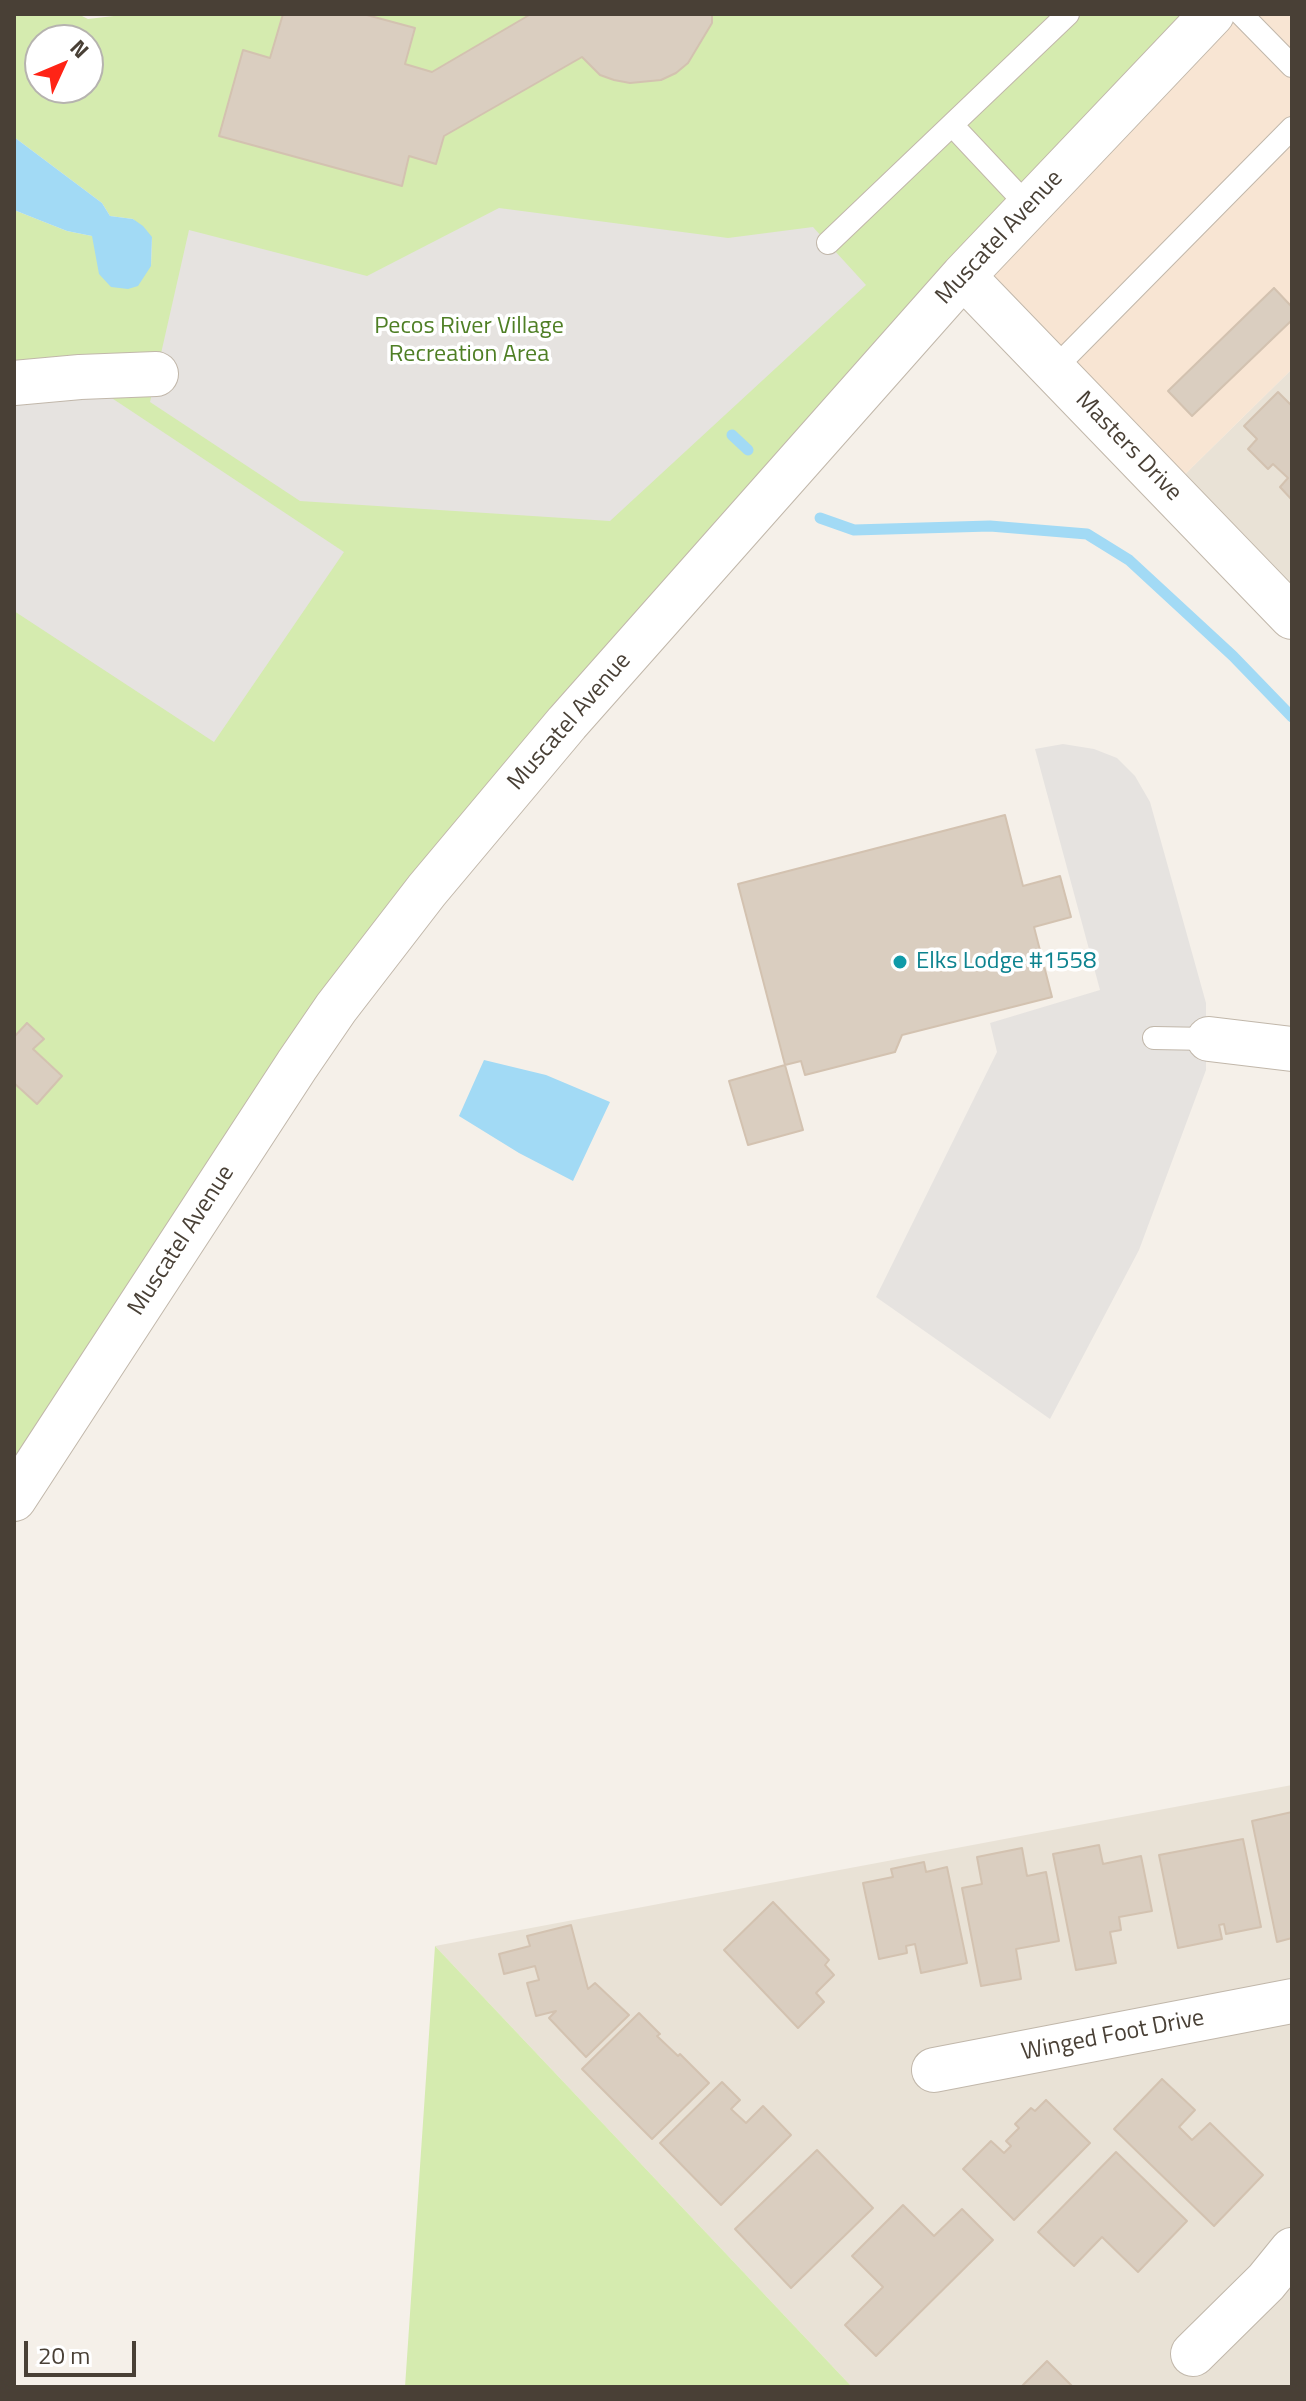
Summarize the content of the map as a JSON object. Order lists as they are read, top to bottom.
{
  "streets": {
    "street": ["Muscatel Avenue", "Masters Drive", "Winged Foot Drive"]
  },
  "crossings": [
    ["Muscatel Avenue", "Masters Drive"]
  ],
  "parks": ["Pecos River Village Recreation Area"],
  "places": ["Elks Lodge #1558"],
  "scale_bar": "20 m",
  "north": "top right"
}
